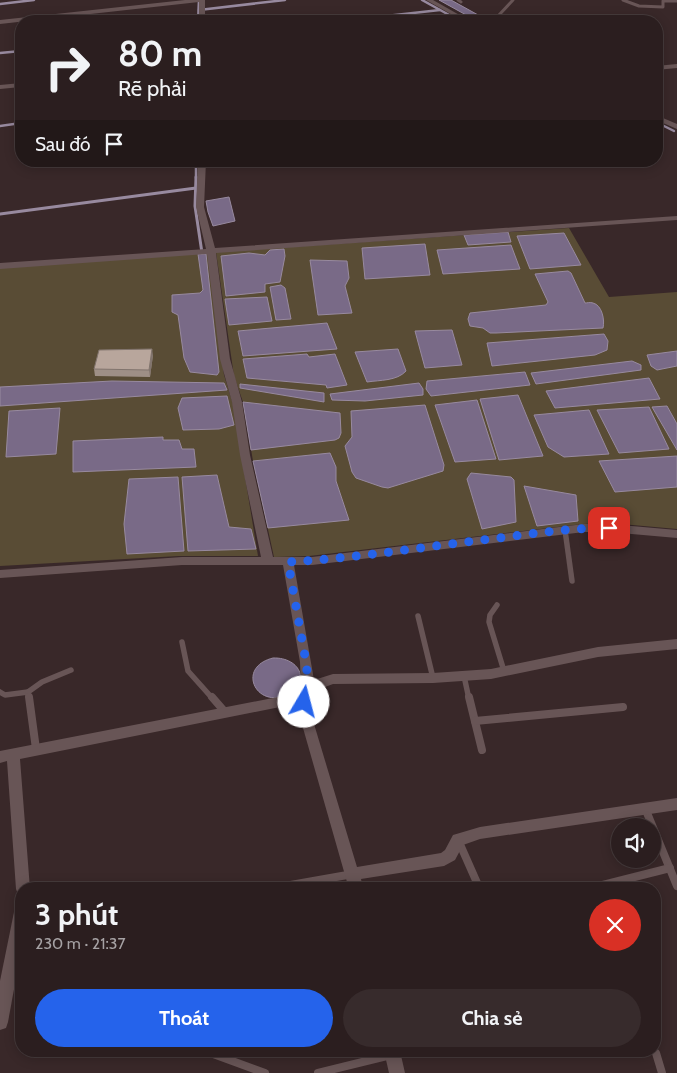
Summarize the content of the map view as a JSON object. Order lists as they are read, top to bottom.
{
  "page": {
    "turn": ["80 m", "Rẽ phải"],
    "then": "Sau đó",
    "heading": ["3 phút", "230 m · 21:37"],
    "buttons": ["Thoát", "Chia sẻ"]
  }
}
